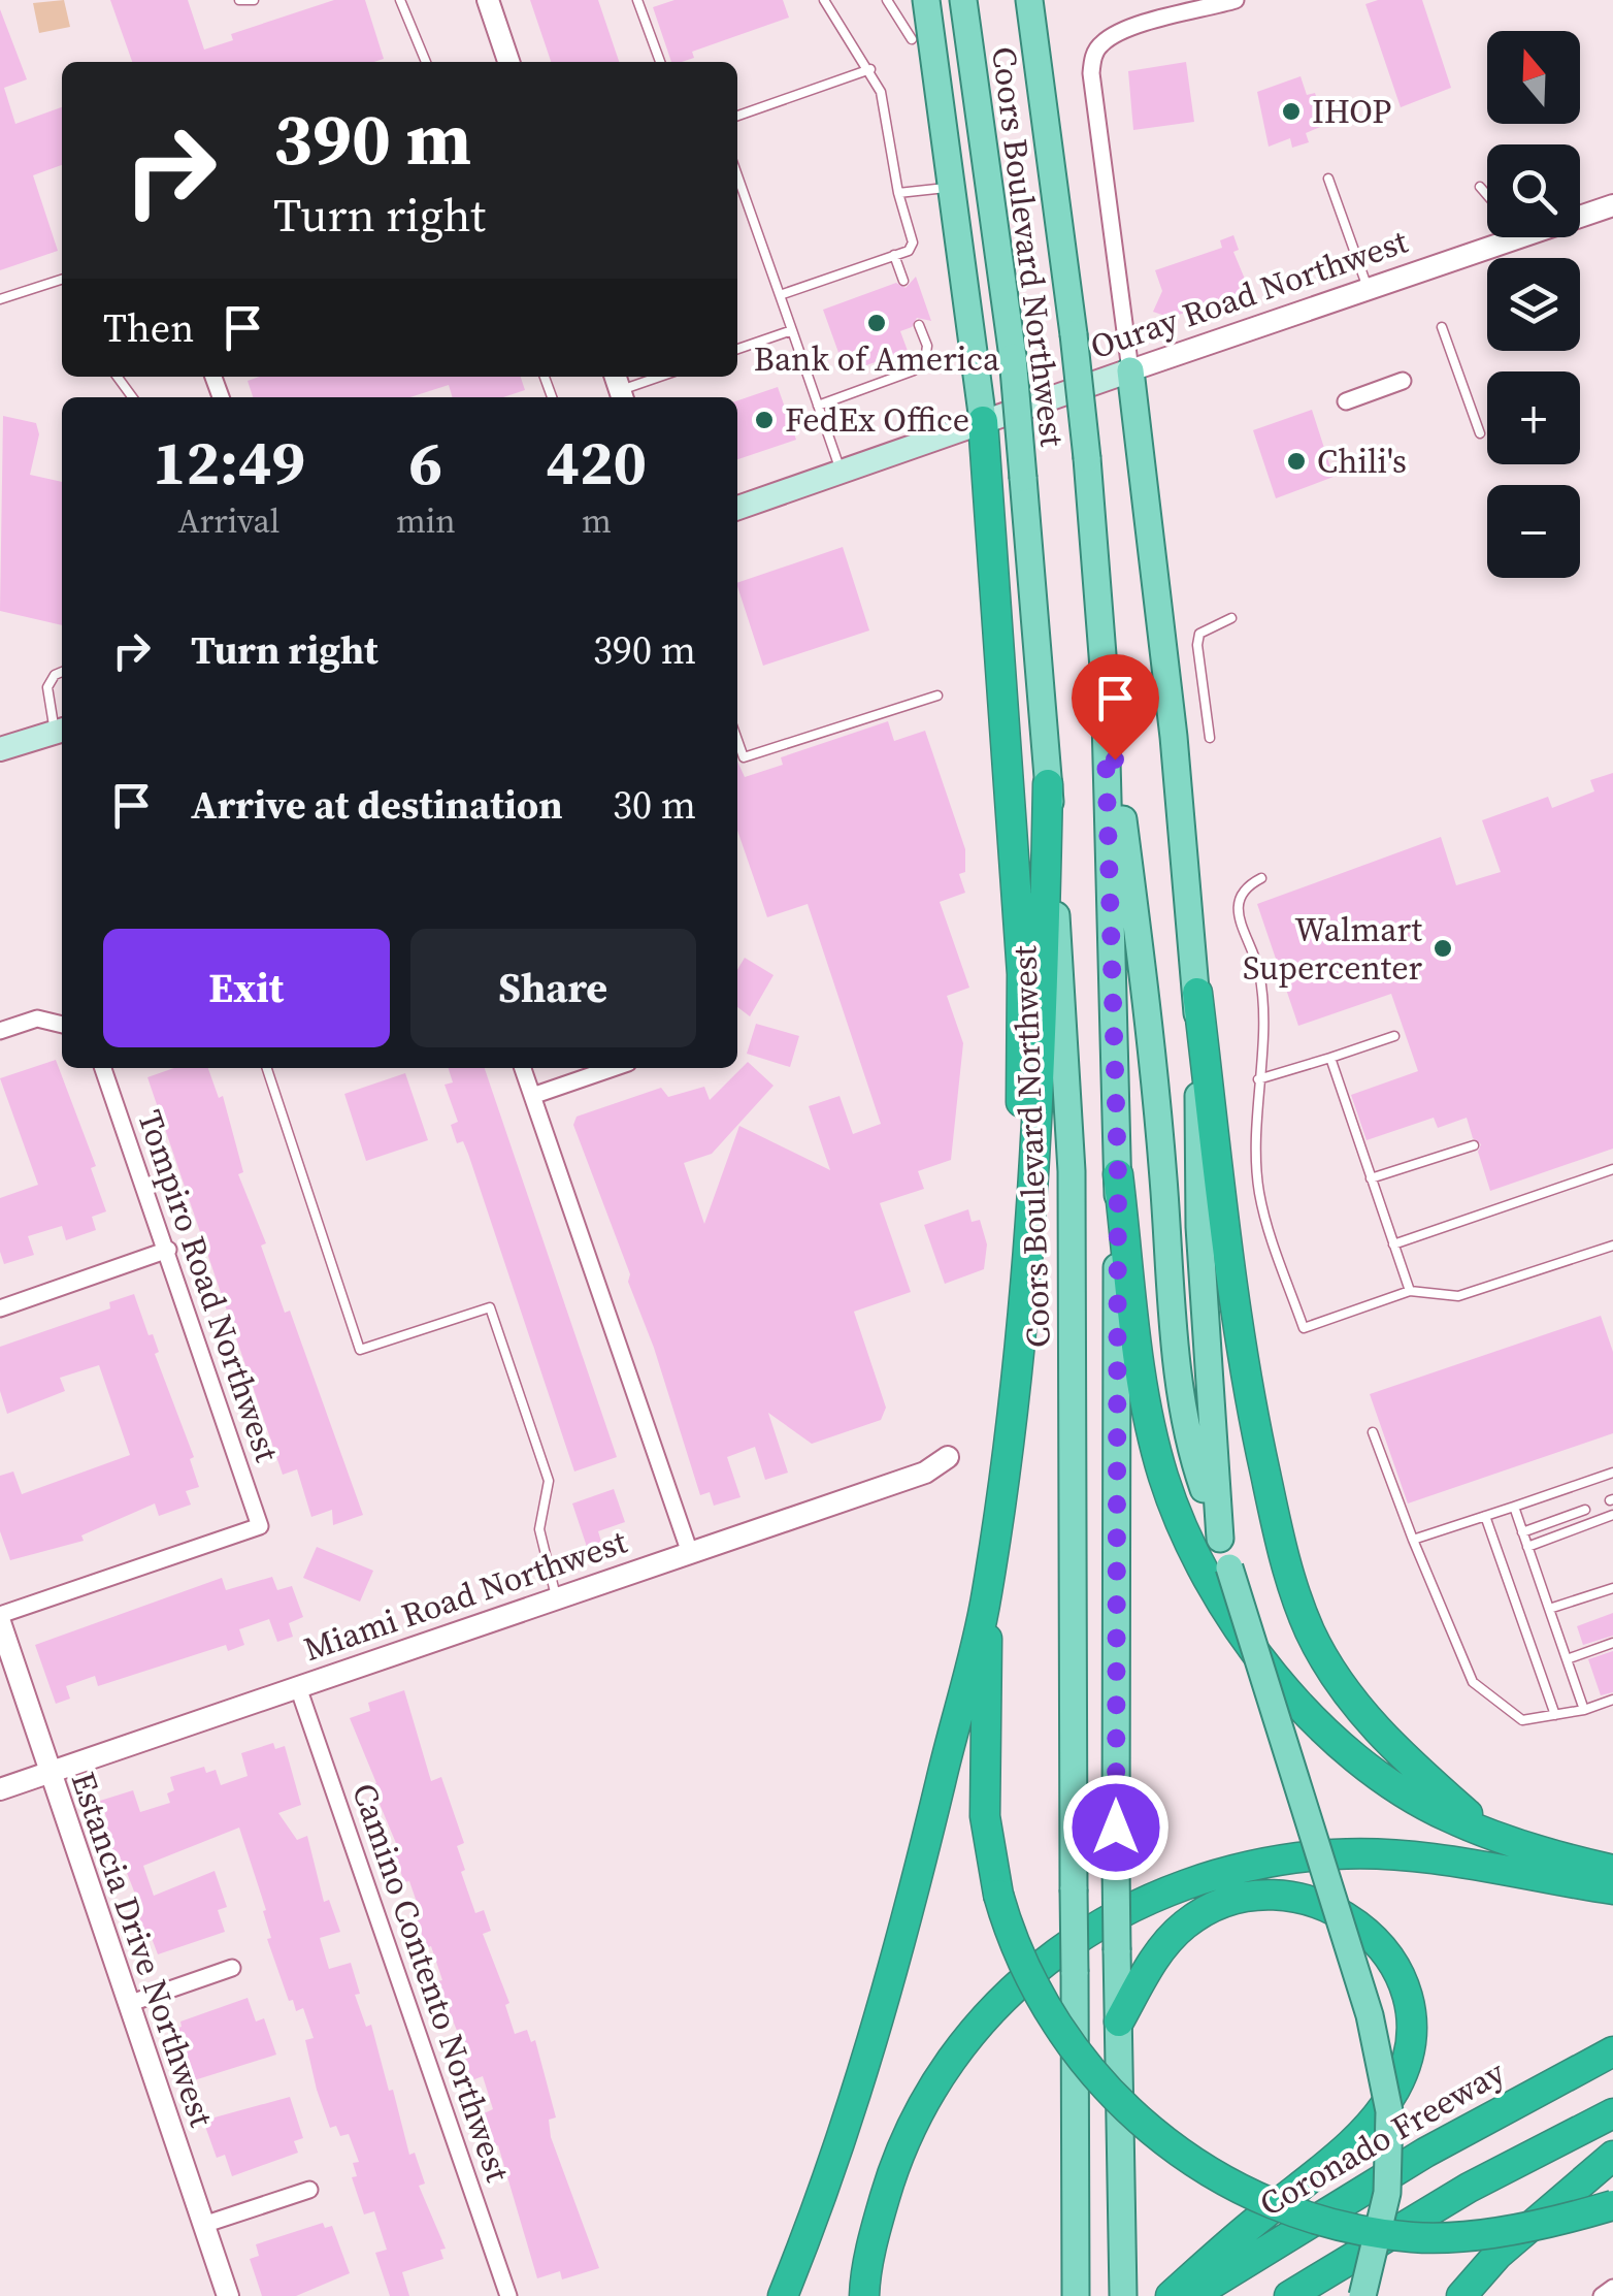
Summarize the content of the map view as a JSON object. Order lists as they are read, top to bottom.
{
  "streets": {
    "highway": ["Coronado Freeway"],
    "main road": ["Coors Boulevard Northwest", "Ouray Road Northwest"],
    "street": [
      "Tompiro Road Northwest",
      "Miami Road Northwest",
      "Estancia Drive Northwest",
      "Camino Contento Northwest"
    ]
  },
  "crossings": [
    ["Tompiro Road Northwest", "Estancia Drive Northwest"],
    ["Miami Road Northwest", "Estancia Drive Northwest"],
    ["Miami Road Northwest", "Camino Contento Northwest"]
  ],
  "places": [
    "IHOP",
    "Bank of America",
    "FedEx Office",
    "Chili's",
    "Walmart Supercenter"
  ],
  "north": "top",
  "page": {
    "map_buttons": ["+", "−"],
    "turn": ["390 m", "Turn right"],
    "then": "Then",
    "eta": [
      "12:49",
      "Arrival",
      "6",
      "min",
      "420",
      "m"
    ],
    "list": [
      {
        "name": "Turn right",
        "value": "390 m"
      },
      {
        "name": "Arrive at destination",
        "value": "30 m"
      }
    ],
    "buttons": ["Exit", "Share"]
  }
}
